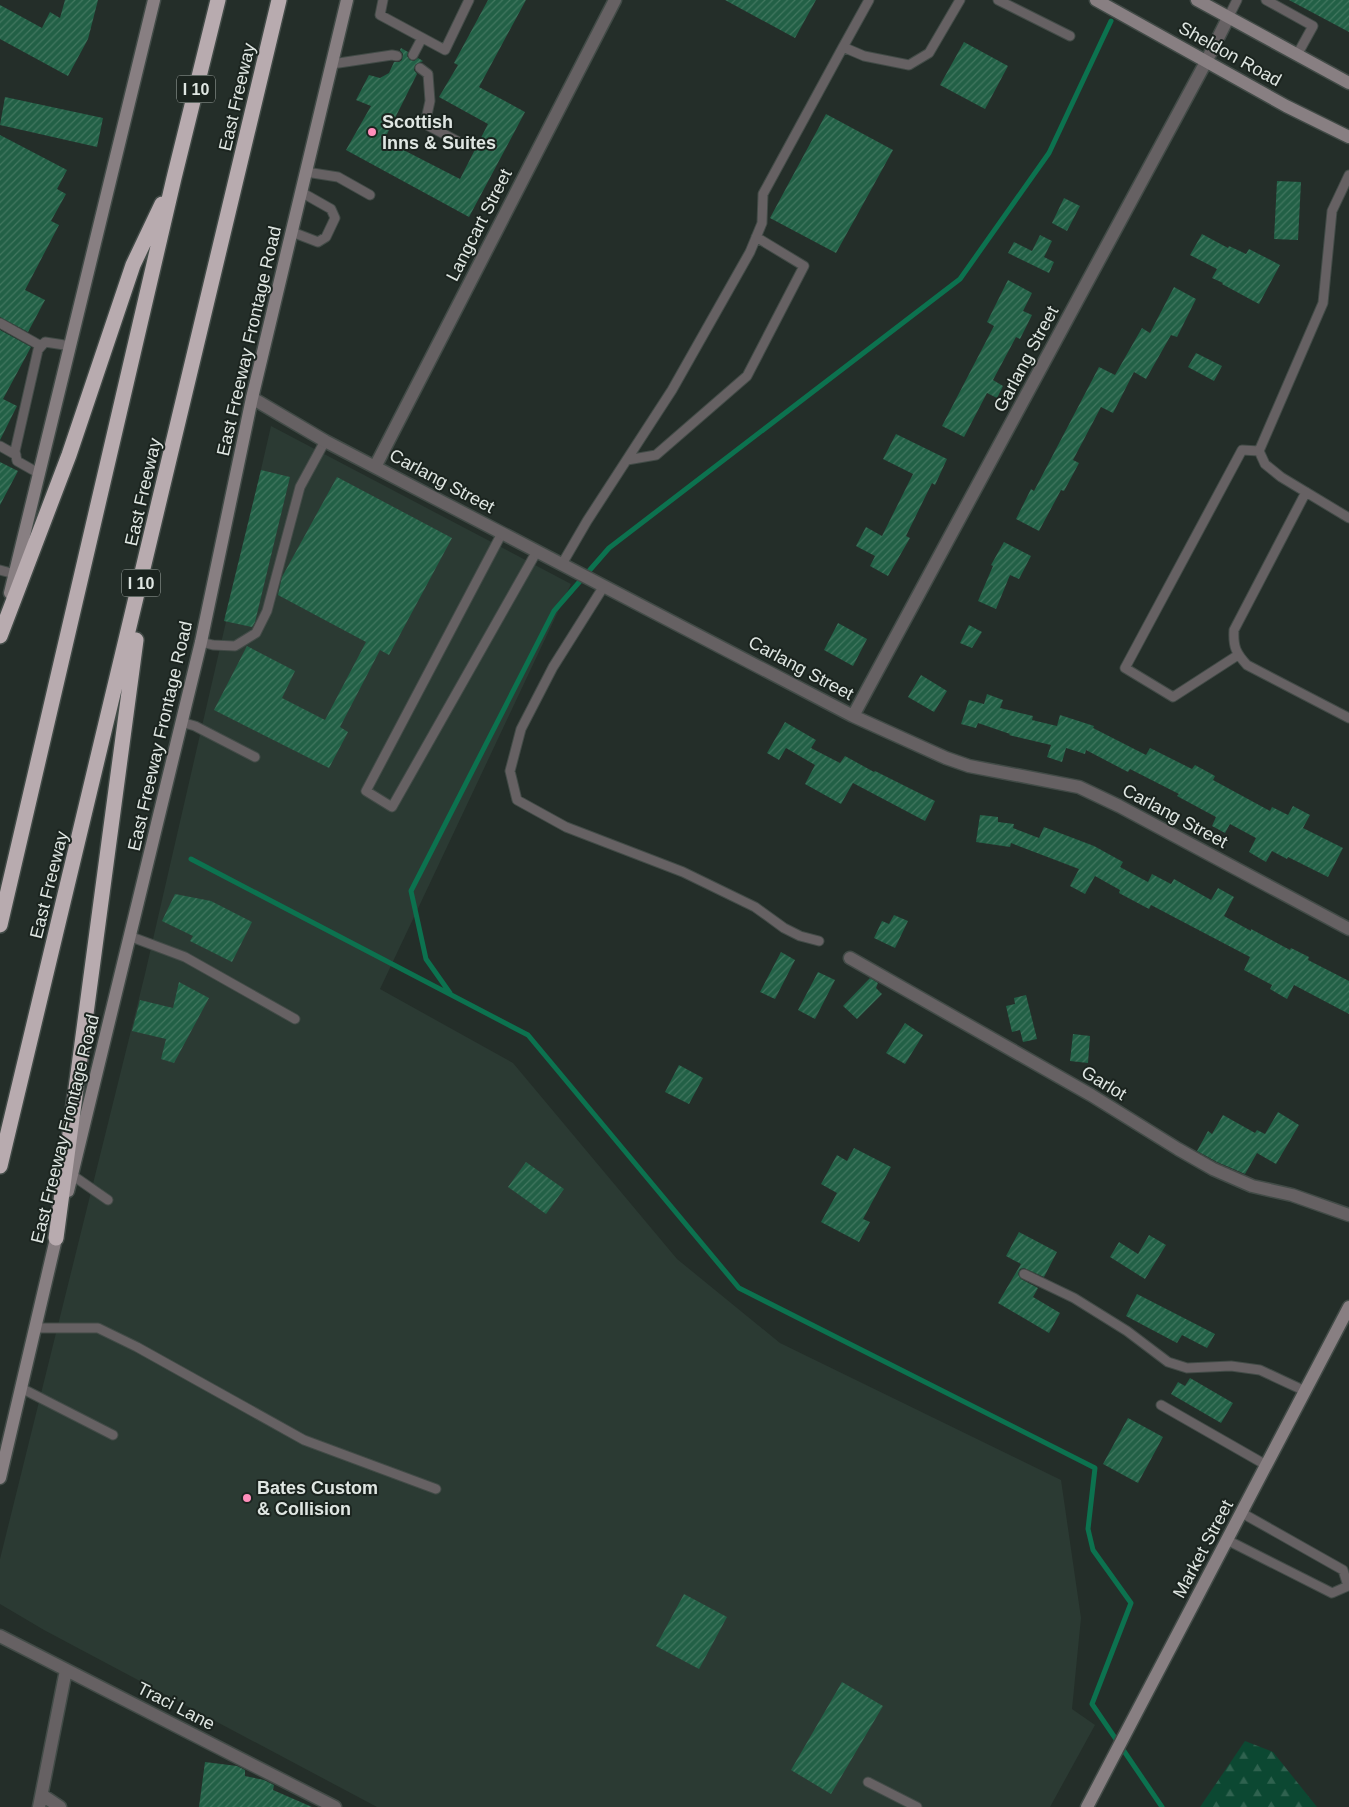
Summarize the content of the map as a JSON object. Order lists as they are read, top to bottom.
{
  "streets": {
    "highway": ["I 10", "East Freeway"],
    "main road": ["Sheldon Road", "East Freeway Frontage Road", "Market Street"],
    "street": [
      "Langcart Street",
      "Garlang Street",
      "Carlang Street",
      "Garlot",
      "Traci Lane"
    ]
  },
  "crossings": [
    ["Sheldon Road", "Garlang Street"],
    ["Langcart Street", "Carlang Street"],
    ["East Freeway Frontage Road", "Carlang Street"],
    ["Garlang Street", "Carlang Street"]
  ],
  "places": ["Scottish Inns & Suites", "Bates Custom & Collision"]
}
